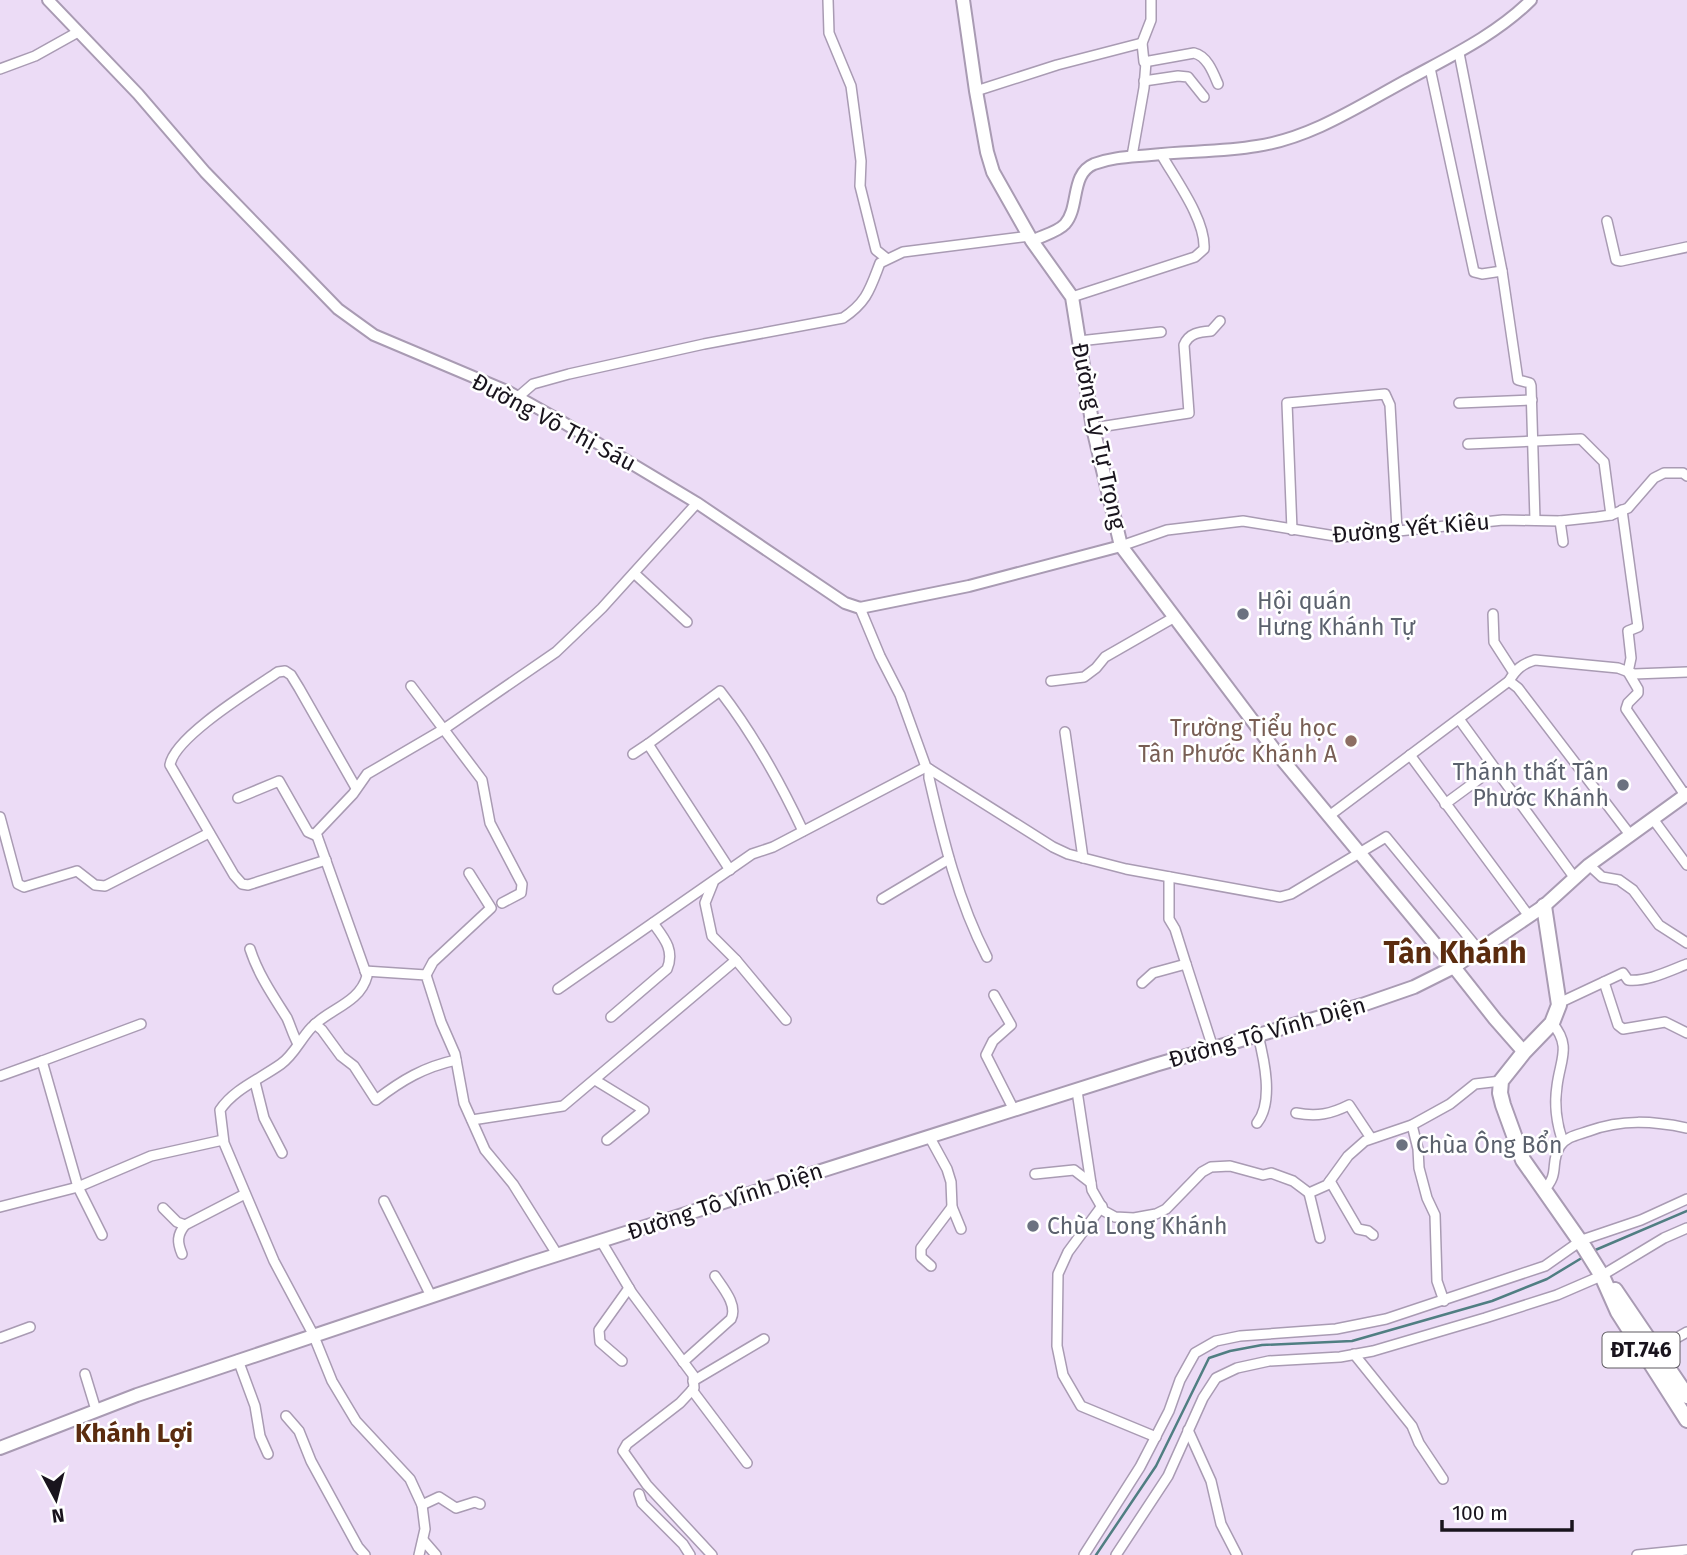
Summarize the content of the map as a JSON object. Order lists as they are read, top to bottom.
{
  "streets": {
    "main road": ["Đường Lý Tự Trọng", "Đường Tô Vĩnh Diện", "ĐT.746"],
    "street": ["Đường Võ Thị Sáu", "Đường Yết Kiêu"]
  },
  "crossings": [
    ["Đường Lý Tự Trọng", "Đường Yết Kiêu"],
    ["Đường Lý Tự Trọng", "Đường Tô Vĩnh Diện"]
  ],
  "districts": ["Tân Khánh", "Khánh Lợi"],
  "places": [
    "Hội quán Hưng Khánh Tự",
    "Trường Tiểu học Tân Phước Khánh A",
    "Thánh thất Tân Phước Khánh",
    "Chùa Ông Bổn",
    "Chùa Long Khánh"
  ],
  "scale_bar": "100 m",
  "north": "bottom"
}
